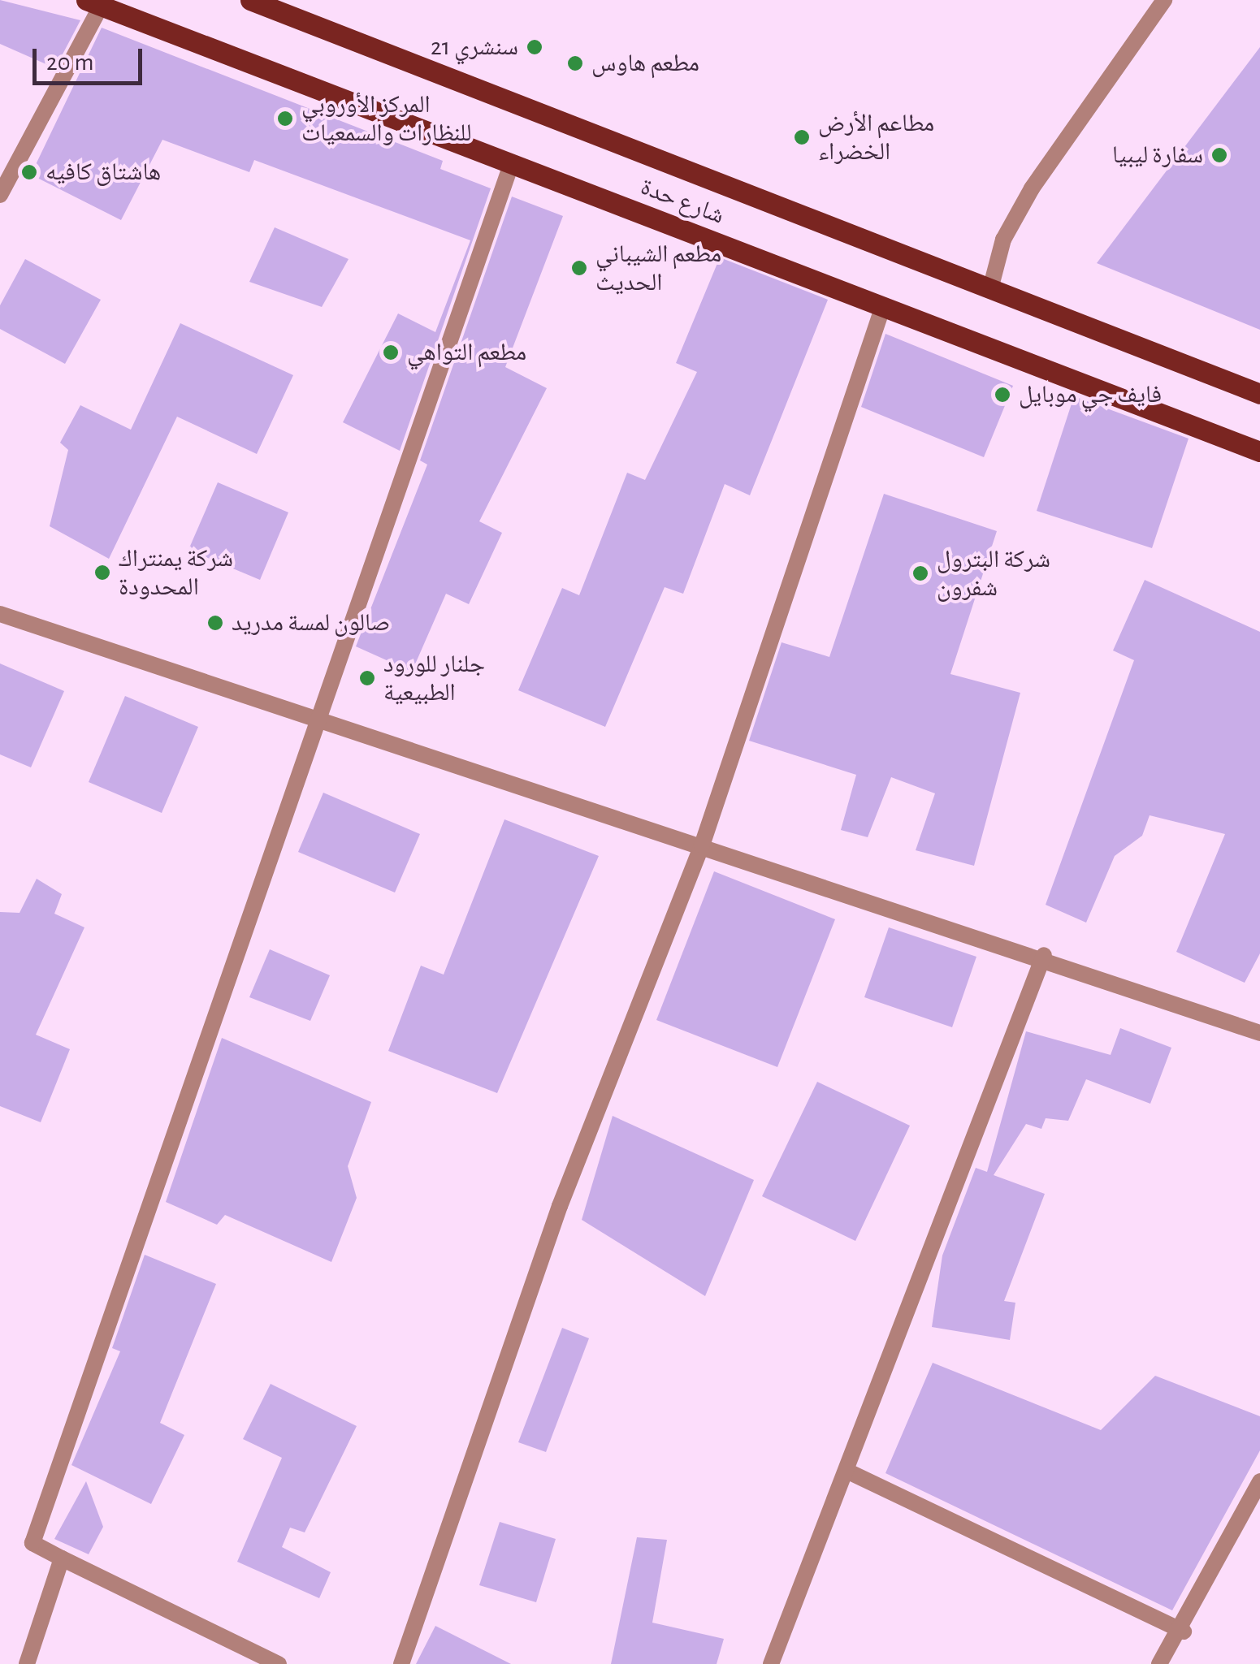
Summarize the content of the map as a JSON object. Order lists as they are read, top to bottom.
{
  "streets": {
    "main road": ["شارع حدة"]
  },
  "places": [
    "21 سنشري",
    "مطعم هاوس",
    "المركز الأوروبي للنظارات والسمعيات",
    "مطاعم الأرض الخضراء",
    "سفارة ليبيا",
    "هاشتاق كافيه",
    "مطعم الشيباني الحديث",
    "مطعم التواهي",
    "فايف جي موبايل",
    "شركة يمنتراك المحدودة",
    "شركة البترول شفرون",
    "صالون لمسة مدريد",
    "جلنار للورود الطبيعية"
  ],
  "scale_bar": "20 m"
}
